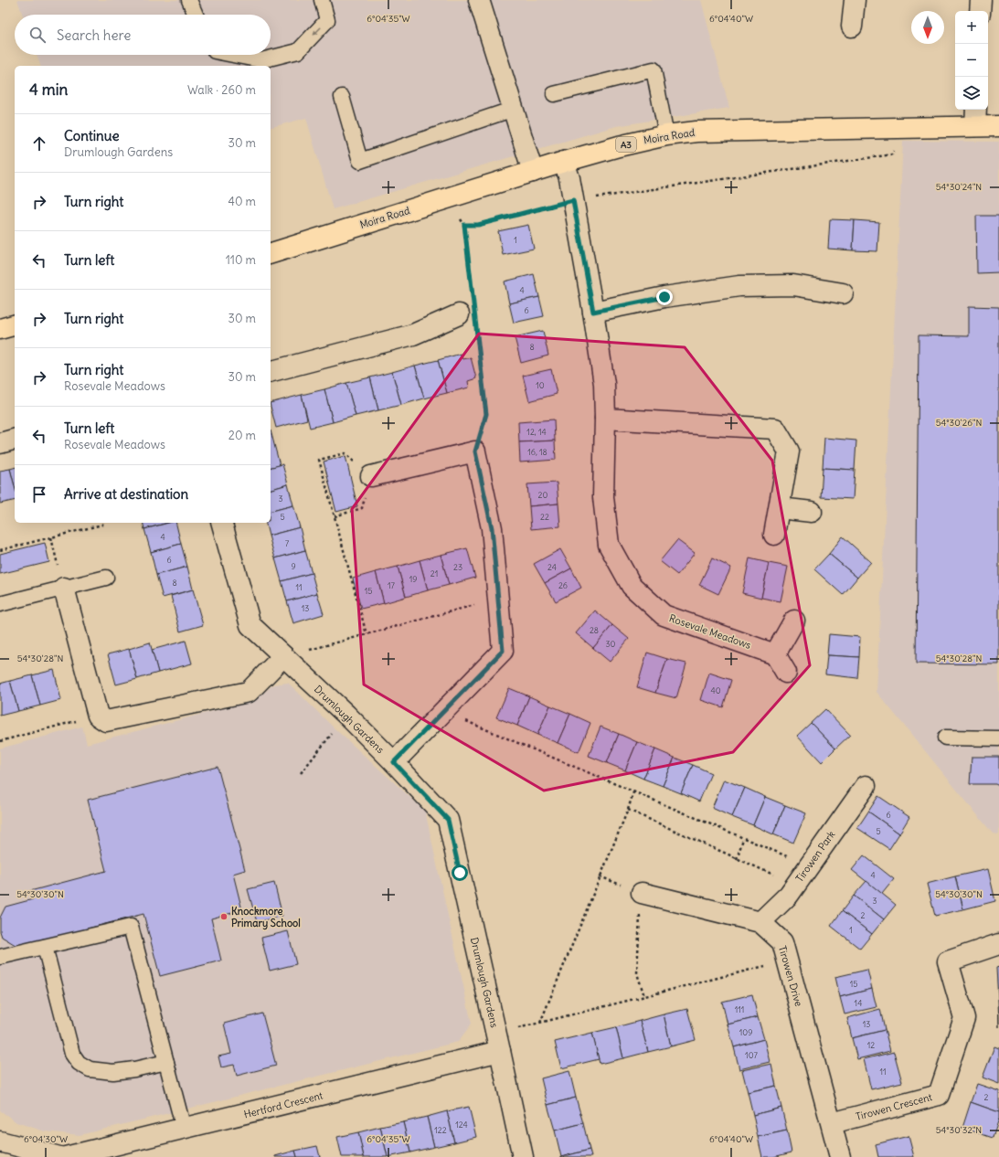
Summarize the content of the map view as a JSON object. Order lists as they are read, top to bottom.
{
  "streets": {
    "highway": ["Moira Road", "A3"],
    "street": [
      "Rosevale Meadows",
      "Drumlough Gardens",
      "Tirowen Park",
      "Tirowen Drive",
      "Hertford Crescent",
      "Tirowen Crescent"
    ]
  },
  "crossings": [
    ["Moira Road", "Rosevale Meadows"],
    ["Drumlough Gardens", "Hertford Crescent"],
    ["Tirowen Park", "Tirowen Drive"],
    ["Tirowen Drive", "Tirowen Crescent"]
  ],
  "places": ["Knockmore Primary School"],
  "house_numbers": [
    "1",
    "4",
    "6",
    "8",
    "10",
    "12, 14",
    "16, 18",
    "20",
    "3",
    "5",
    "22",
    "4",
    "7",
    "6",
    "9",
    "23",
    "24",
    "21",
    "19",
    "8",
    "17",
    "26",
    "11",
    "15",
    "13",
    "28",
    "30",
    "40",
    "6",
    "5",
    "4",
    "3",
    "2",
    "1",
    "15",
    "14",
    "111",
    "13",
    "109",
    "12",
    "107",
    "11",
    "2",
    "124",
    "122"
  ],
  "north": "bottom",
  "page": {
    "map_buttons": ["+", "−"],
    "search": "Search here",
    "heading": ["4 min", "Walk · 260 m"],
    "list": [
      ["Continue", "Drumlough Gardens", "30 m"],
      ["Turn right", "40 m"],
      ["Turn left", "110 m"],
      ["Turn right", "30 m"],
      ["Turn right", "Rosevale Meadows", "30 m"],
      ["Turn left", "Rosevale Meadows", "20 m"],
      "Arrive at destination"
    ]
  },
  "coordinates": [
    "6°04'35\"W",
    "6°04'40\"W",
    "54°30'24\"N",
    "54°30'26\"N",
    "54°30'28\"N",
    "54°30'30\"N",
    "54°30'32\"N",
    "6°04'30\"W"
  ]
}
